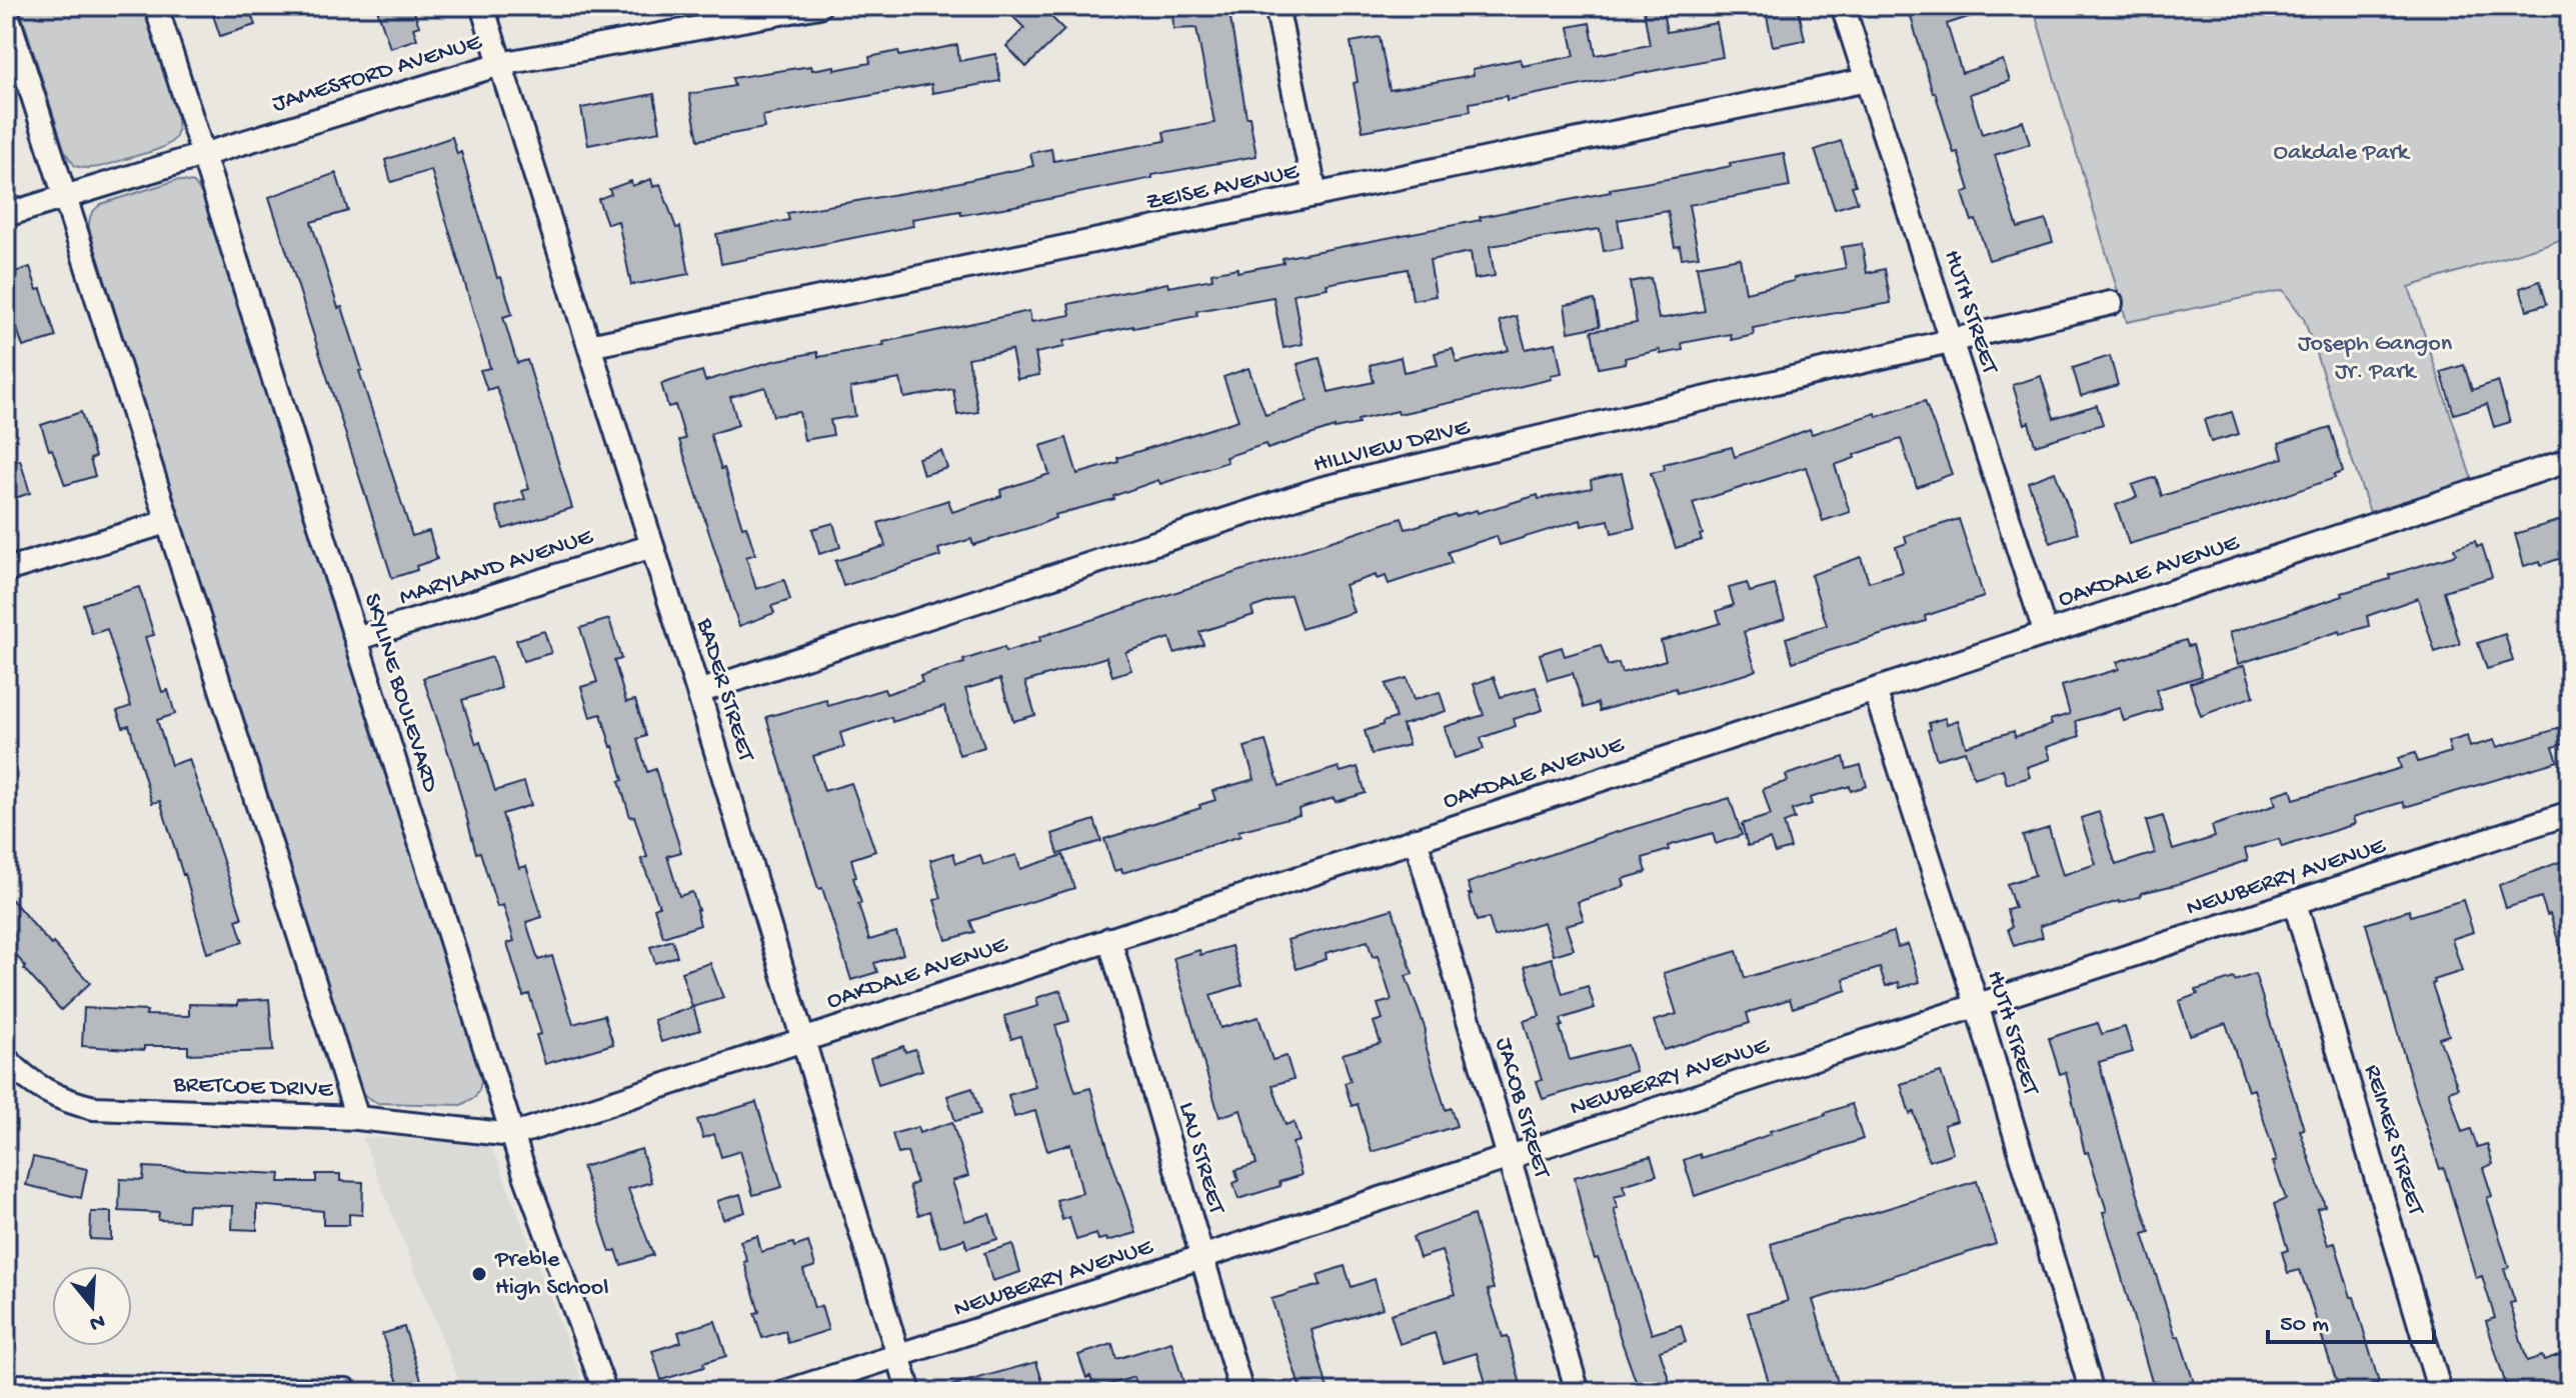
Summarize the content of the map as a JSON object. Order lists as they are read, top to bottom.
{
  "streets": {
    "street": [
      "JAMESFORD AVENUE",
      "ZEISE AVENUE",
      "HUTH STREET",
      "HILLVIEW DRIVE",
      "MARYLAND AVENUE",
      "OAKDALE AVENUE",
      "BADER STREET",
      "SKYLINE BOULEVARD",
      "NEWBERRY AVENUE",
      "BRETCOE DRIVE",
      "JACOB STREET",
      "REIMER STREET",
      "LAU STREET"
    ]
  },
  "crossings": [
    ["JAMESFORD AVENUE", "BADER STREET"],
    ["JAMESFORD AVENUE", "SKYLINE BOULEVARD"],
    ["ZEISE AVENUE", "HUTH STREET"],
    ["ZEISE AVENUE", "BADER STREET"],
    ["HUTH STREET", "HILLVIEW DRIVE"],
    ["HUTH STREET", "OAKDALE AVENUE"],
    ["HUTH STREET", "NEWBERRY AVENUE"],
    ["HILLVIEW DRIVE", "BADER STREET"],
    ["MARYLAND AVENUE", "BADER STREET"],
    ["MARYLAND AVENUE", "SKYLINE BOULEVARD"],
    ["OAKDALE AVENUE", "BADER STREET"],
    ["OAKDALE AVENUE", "SKYLINE BOULEVARD"],
    ["OAKDALE AVENUE", "BRETCOE DRIVE"],
    ["OAKDALE AVENUE", "JACOB STREET"],
    ["OAKDALE AVENUE", "LAU STREET"],
    ["BADER STREET", "NEWBERRY AVENUE"],
    ["SKYLINE BOULEVARD", "BRETCOE DRIVE"],
    ["NEWBERRY AVENUE", "JACOB STREET"],
    ["NEWBERRY AVENUE", "REIMER STREET"],
    ["NEWBERRY AVENUE", "LAU STREET"]
  ],
  "parks": ["Oakdale Park", "Joseph Gangon Jr. Park"],
  "places": ["Preble High School"],
  "scale_bar": "50 m",
  "north": "bottom"
}
